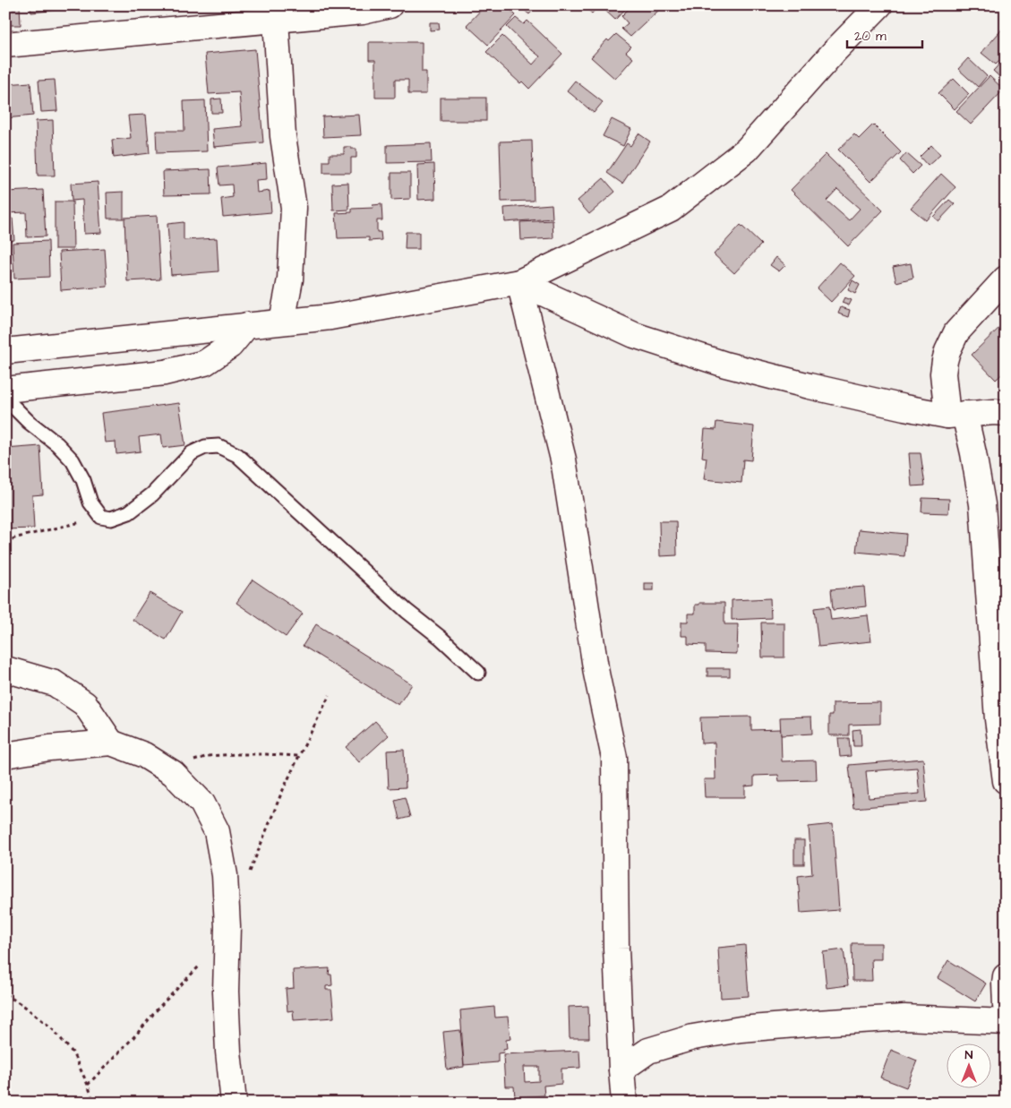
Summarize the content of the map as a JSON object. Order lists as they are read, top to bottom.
{
  "scale_bar": "20 m",
  "north": "top"
}
